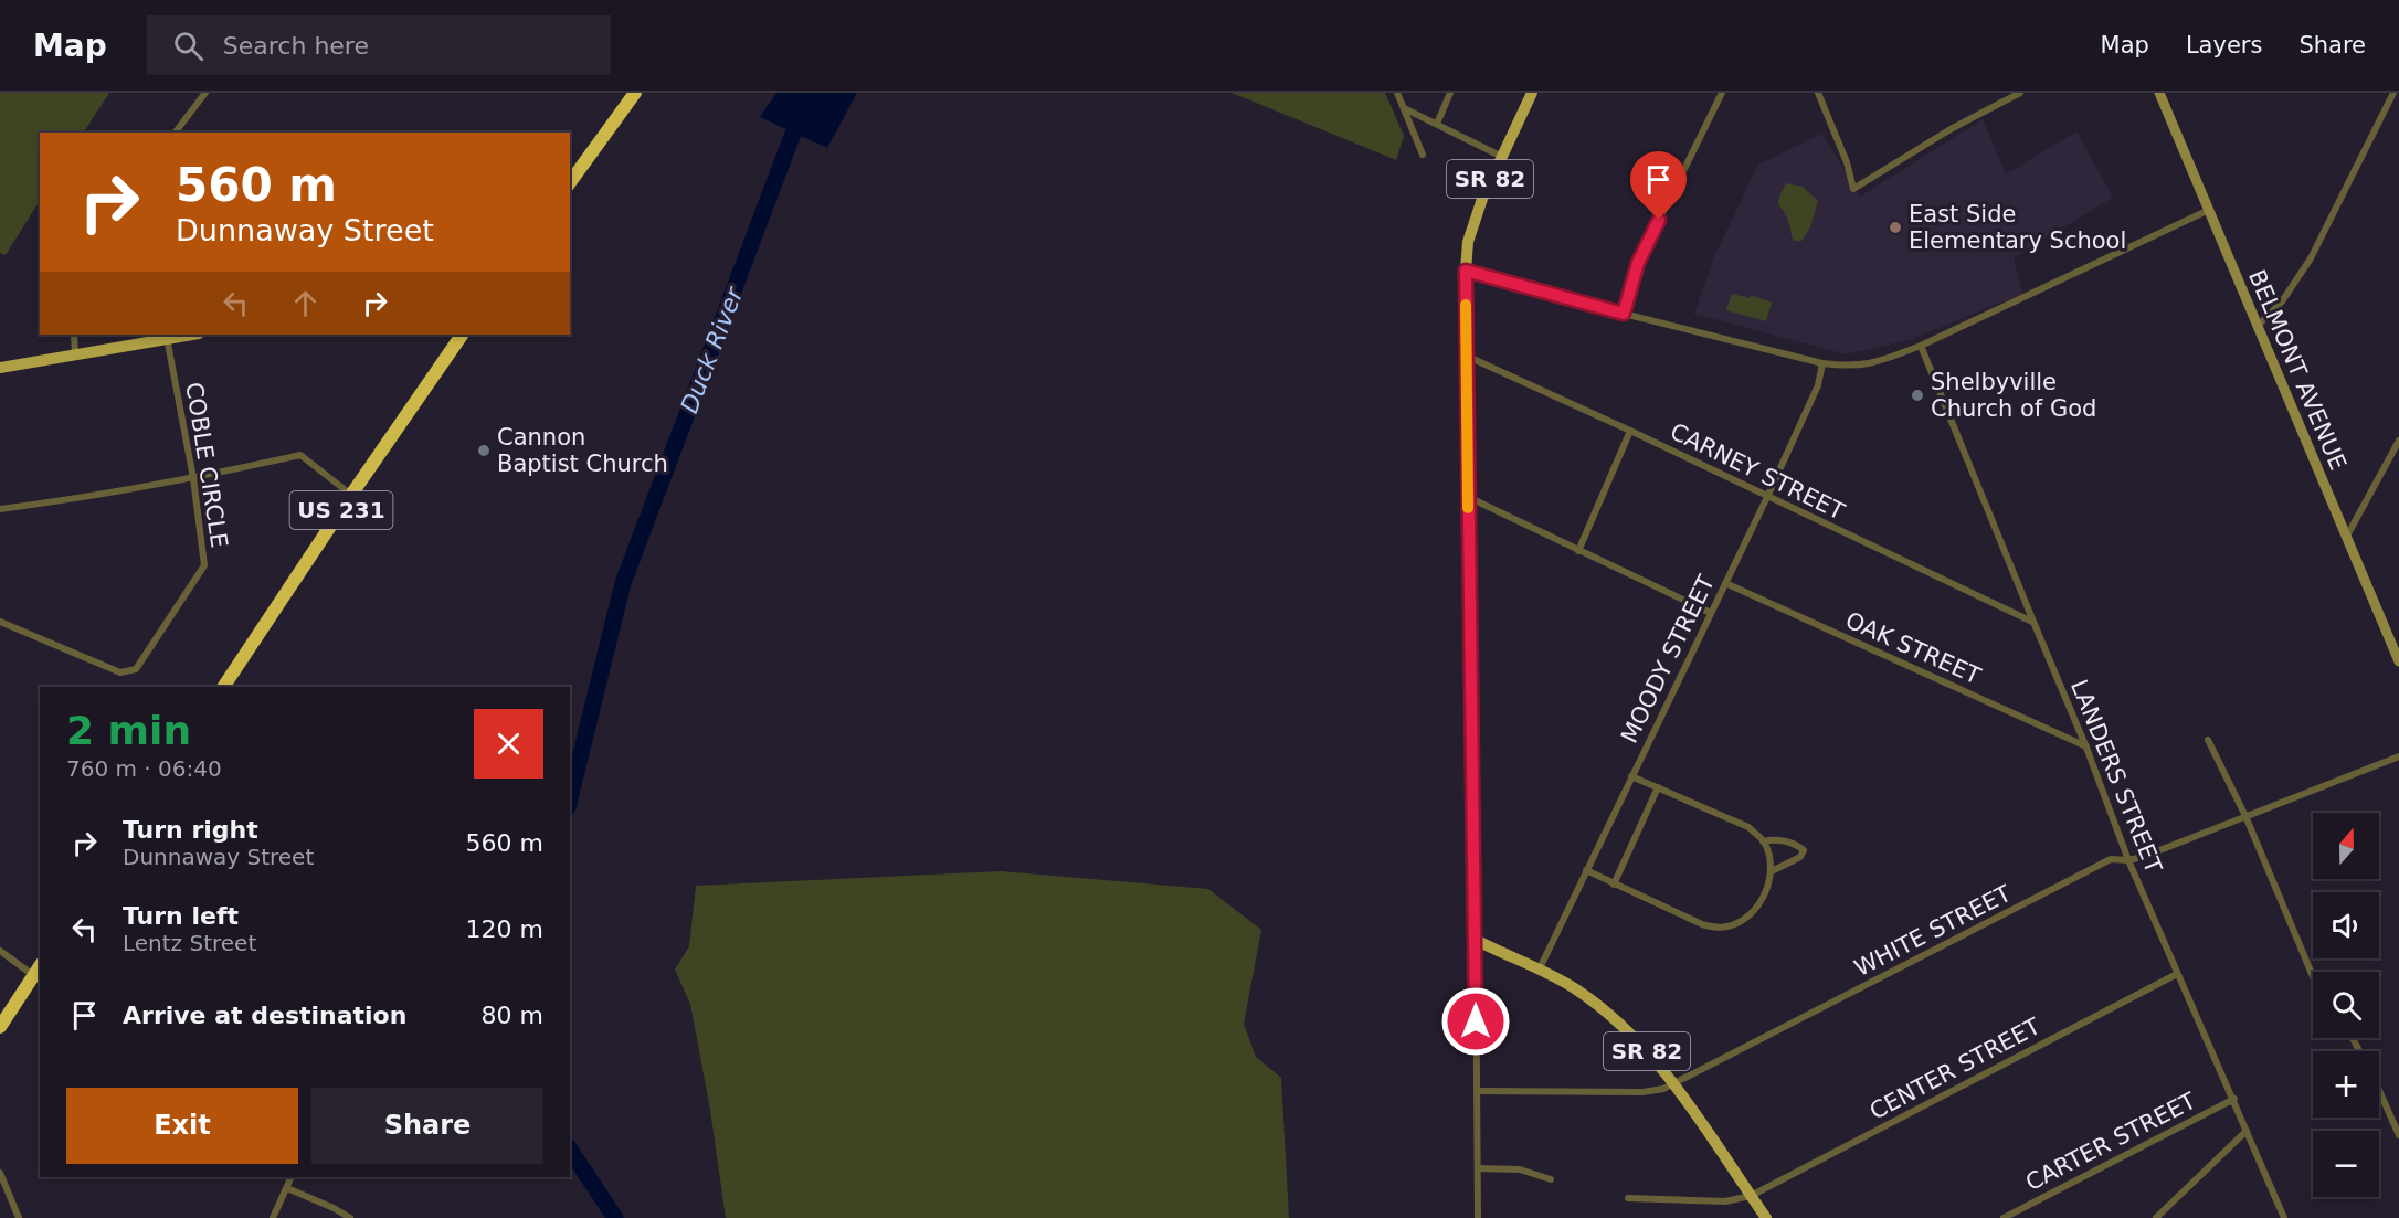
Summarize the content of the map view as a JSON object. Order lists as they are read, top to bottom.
{
  "streets": {
    "highway": ["US 231"],
    "main road": ["SR 82", "BELMONT AVENUE"],
    "street": [
      "COBLE CIRCLE",
      "CARNEY STREET",
      "OAK STREET",
      "MOODY STREET",
      "LANDERS STREET",
      "WHITE STREET",
      "CENTER STREET",
      "CARTER STREET"
    ]
  },
  "crossings": [
    ["SR 82", "CARNEY STREET"],
    ["SR 82", "MOODY STREET"],
    ["SR 82", "WHITE STREET"],
    ["SR 82", "CENTER STREET"],
    ["CARNEY STREET", "MOODY STREET"],
    ["CARNEY STREET", "LANDERS STREET"],
    ["OAK STREET", "MOODY STREET"],
    ["OAK STREET", "LANDERS STREET"],
    ["LANDERS STREET", "WHITE STREET"],
    ["LANDERS STREET", "CENTER STREET"],
    ["LANDERS STREET", "CARTER STREET"]
  ],
  "water": ["Duck River"],
  "places": ["East Side Elementary School", "Shelbyville Church of God", "Cannon Baptist Church"],
  "north": "top",
  "page": {
    "header": "Map",
    "search": "Search here",
    "nav": ["Map", "Layers", "Share"],
    "turn": ["560 m", "Dunnaway Street"],
    "heading": ["2 min", "760 m · 06:40"],
    "list": [
      {
        "name": "Turn right",
        "note": "Dunnaway Street",
        "value": "560 m"
      },
      {
        "name": "Turn left",
        "note": "Lentz Street",
        "value": "120 m"
      },
      {
        "name": "Arrive at destination",
        "value": "80 m"
      }
    ],
    "map_buttons": ["+", "−"],
    "buttons": ["Exit", "Share"]
  }
}
